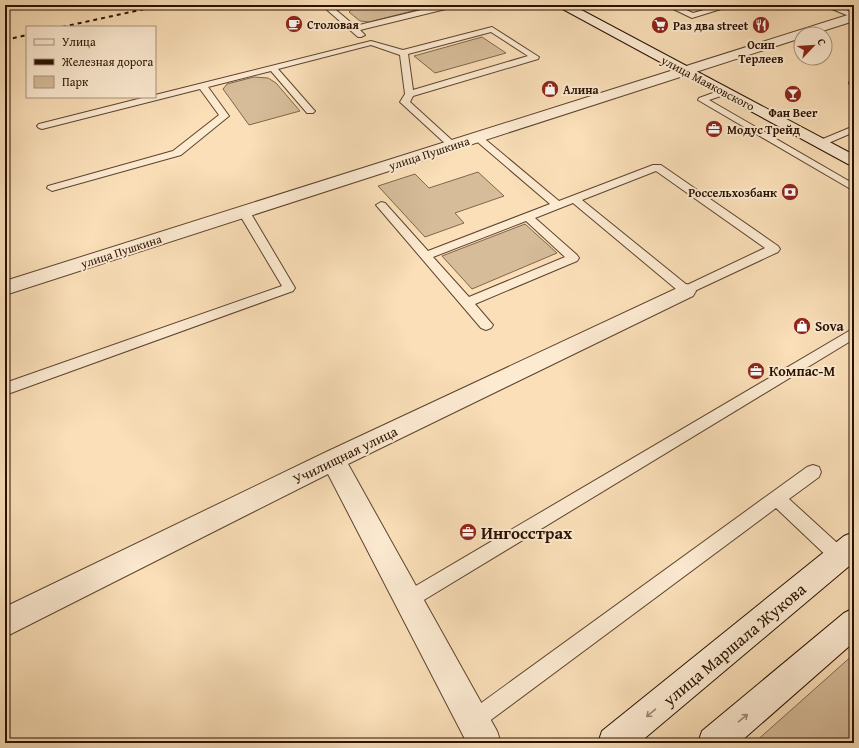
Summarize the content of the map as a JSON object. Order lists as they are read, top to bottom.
{
  "streets": {
    "street": [
      "улица Маяковского",
      "улица Пушкина",
      "Училищная улица",
      "улица Маршала Жукова"
    ]
  },
  "crossings": [
    ["улица Маяковского", "улица Пушкина"]
  ],
  "places": {
    "cafe": ["Столовая"],
    "supermarket": ["Раз два street"],
    "restaurant": ["Осип Терлеев"],
    "shop": ["Алина", "Sova"],
    "bar": ["Фан Beer"],
    "office": ["Модус Трейд", "Компас-М", "Ингосстрах"],
    "bank": ["Россельхозбанк"]
  },
  "legend": ["Улица", "Железная дорога", "Парк"],
  "north": "top right"
}
